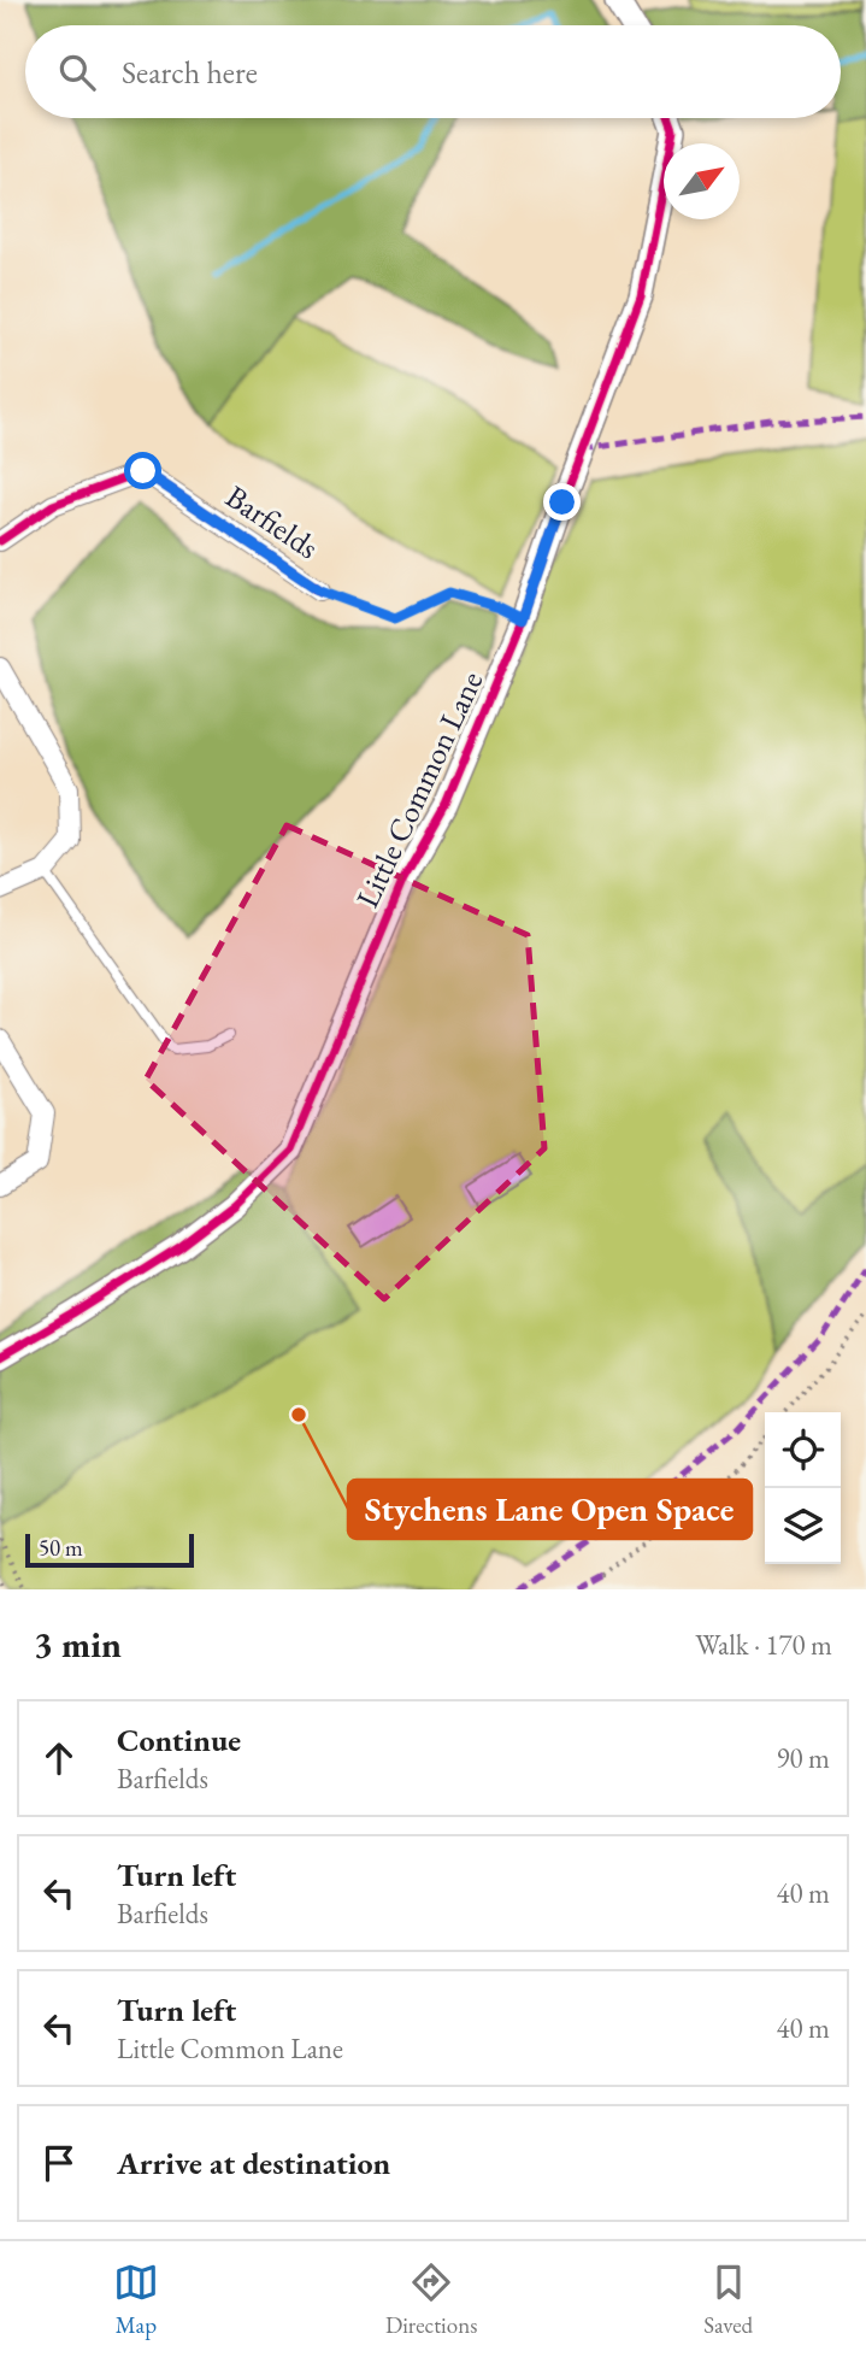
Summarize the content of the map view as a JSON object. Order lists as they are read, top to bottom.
{
  "streets": {
    "street": ["Barfields", "Little Common Lane"]
  },
  "crossings": [
    ["Barfields", "Little Common Lane"]
  ],
  "places": ["Stychens Lane Open Space"],
  "scale_bar": "50 m",
  "north": "top right",
  "page": {
    "search": "Search here",
    "scale": "50 m",
    "heading": ["3 min", "Walk · 170 m"],
    "list": [
      ["Continue", "Barfields", "90 m"],
      ["Turn left", "Barfields", "40 m"],
      ["Turn left", "Little Common Lane", "40 m"],
      "Arrive at destination"
    ],
    "nav": ["Map", "Directions", "Saved"]
  }
}
